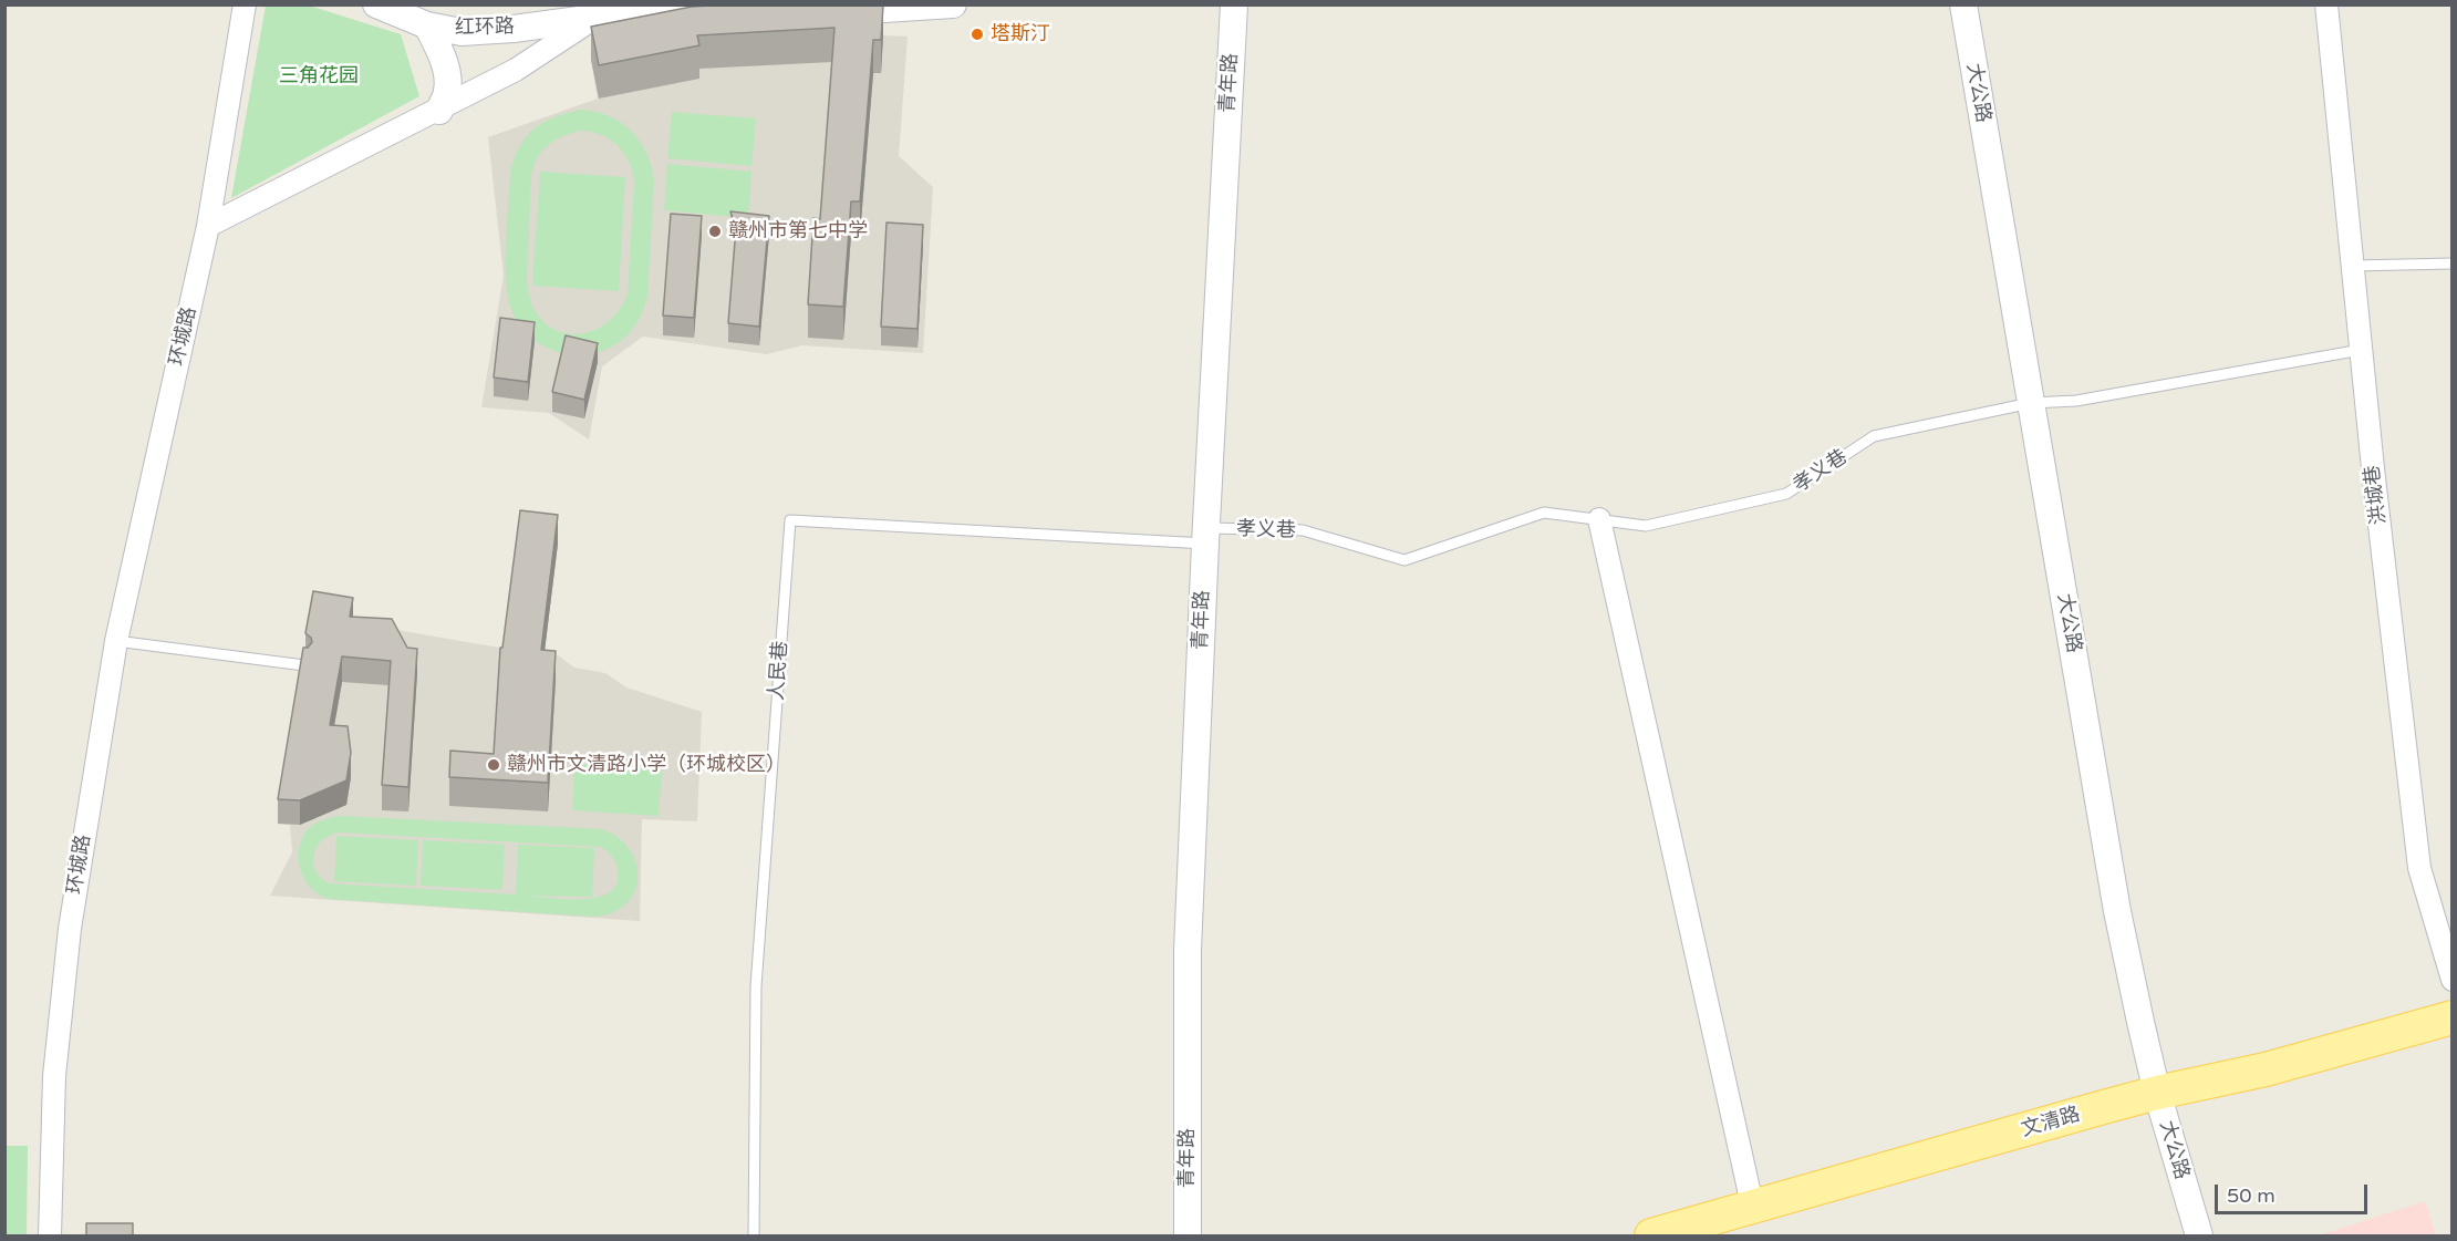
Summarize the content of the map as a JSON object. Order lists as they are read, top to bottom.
{
  "streets": {
    "main road": ["文清路"],
    "street": [
      "红环路",
      "青年路",
      "大公路",
      "环城路",
      "洪城巷"
    ],
    "lane": ["孝义巷", "人民巷"]
  },
  "crossings": [
    ["青年路", "孝义巷"],
    ["青年路", "人民巷"],
    ["大公路", "孝义巷"],
    ["大公路", "文清路"],
    ["孝义巷", "洪城巷"],
    ["孝义巷", "人民巷"]
  ],
  "parks": ["三角花园"],
  "places": ["塔斯汀", "赣州市第七中学", "赣州市文清路小学（环城校区）"],
  "scale_bar": "50 m"
}
